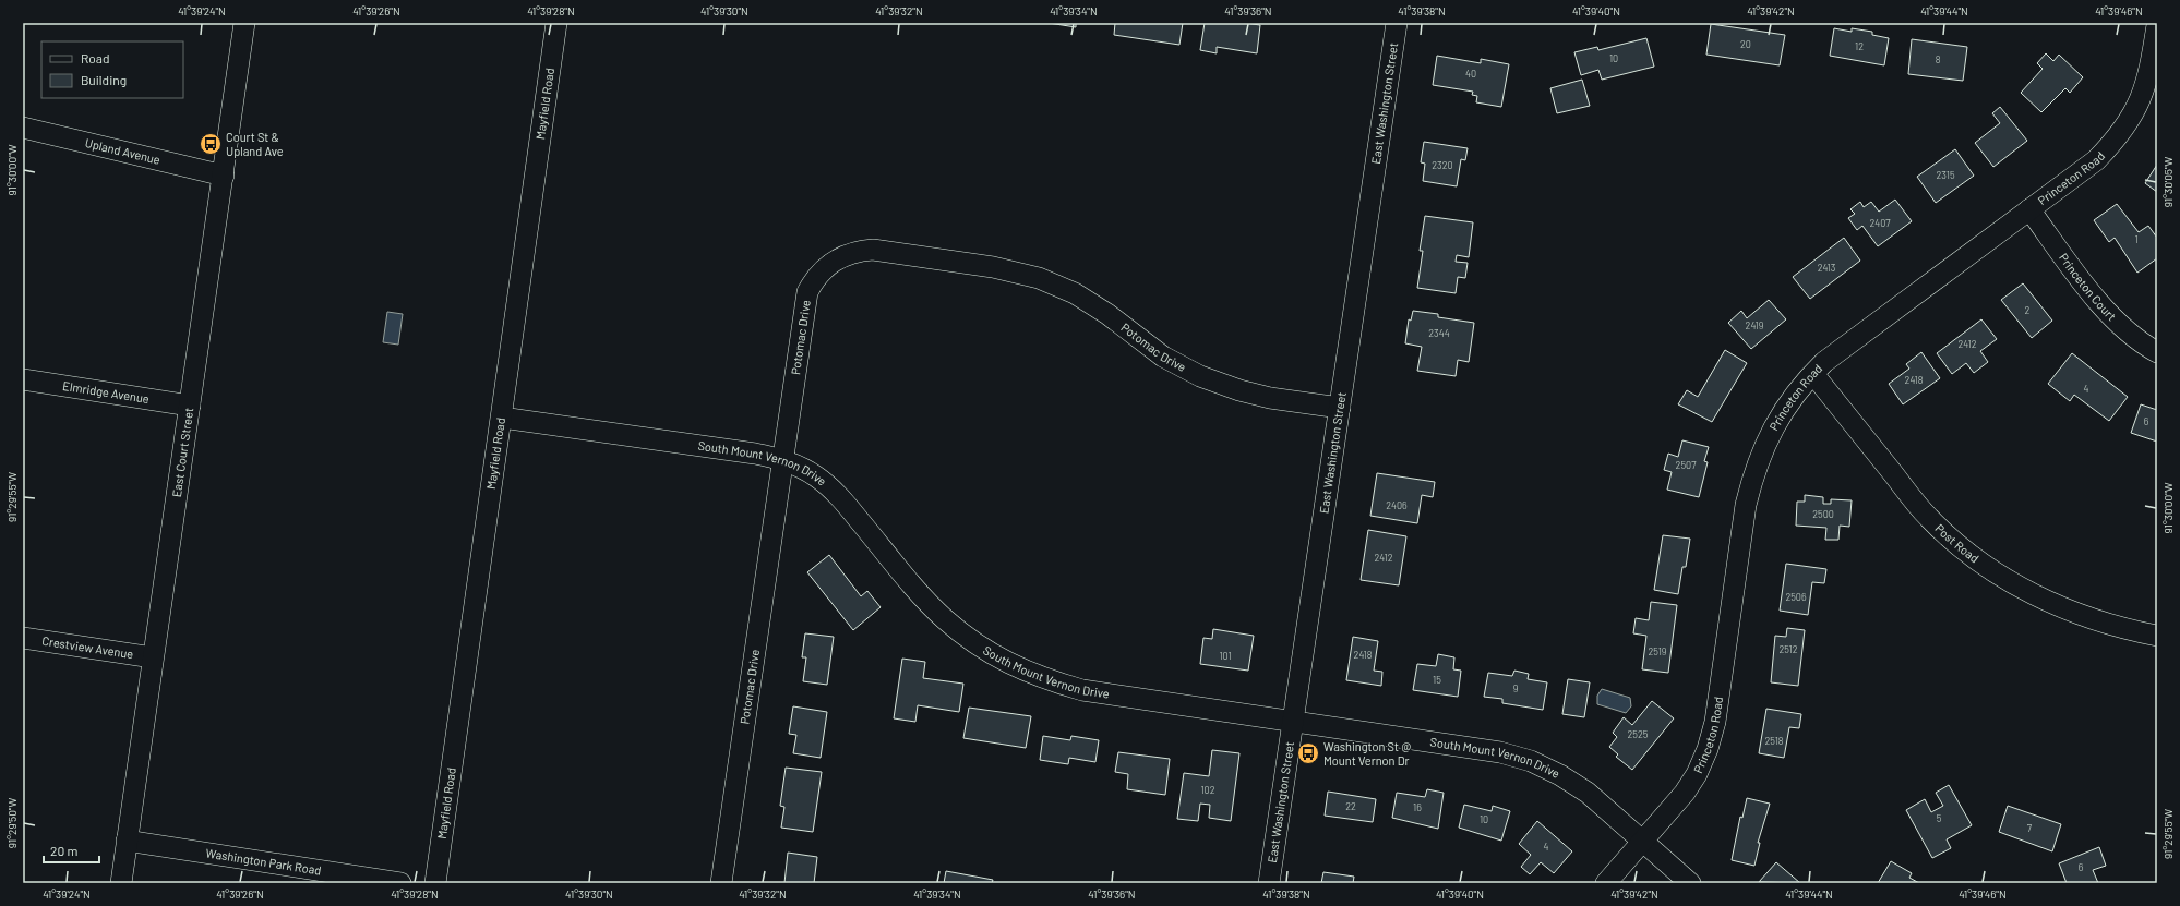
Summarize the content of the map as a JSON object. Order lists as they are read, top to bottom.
{
  "streets": {
    "street": [
      "Mayfield Road",
      "East Washington Street",
      "Upland Avenue",
      "Princeton Road",
      "Princeton Court",
      "Potomac Drive",
      "Elmridge Avenue",
      "East Court Street",
      "South Mount Vernon Drive",
      "Post Road",
      "Crestview Avenue",
      "Washington Park Road"
    ]
  },
  "crossings": [
    ["Mayfield Road", "South Mount Vernon Drive"],
    ["East Washington Street", "Potomac Drive"],
    ["East Washington Street", "South Mount Vernon Drive"],
    ["Upland Avenue", "East Court Street"],
    ["Princeton Road", "Princeton Court"],
    ["Princeton Road", "South Mount Vernon Drive"],
    ["Princeton Road", "Post Road"],
    ["Potomac Drive", "South Mount Vernon Drive"],
    ["Elmridge Avenue", "East Court Street"],
    ["East Court Street", "Crestview Avenue"],
    ["East Court Street", "Washington Park Road"]
  ],
  "places": {
    "bus stop": ["Court St & Upland Ave", "Washington St @ Mount Vernon Dr"]
  },
  "house_numbers": [
    "20",
    "12",
    "10",
    "8",
    "40",
    "2320",
    "2315",
    "2407",
    "1",
    "2413",
    "2",
    "2419",
    "2344",
    "2412",
    "2418",
    "4",
    "6",
    "2507",
    "2406",
    "2500",
    "2412",
    "2506",
    "2512",
    "2519",
    "2418",
    "101",
    "15",
    "9",
    "2525",
    "2518",
    "102",
    "22",
    "16",
    "5",
    "10",
    "7",
    "4",
    "6"
  ],
  "legend": ["Road", "Building"],
  "scale_bar": "20 m",
  "coordinates": [
    "41°39'24\"N",
    "41°39'26\"N",
    "41°39'28\"N",
    "41°39'30\"N",
    "41°39'32\"N",
    "41°39'34\"N",
    "41°39'36\"N",
    "41°39'38\"N",
    "41°39'40\"N",
    "41°39'42\"N",
    "41°39'44\"N",
    "41°39'46\"N",
    "91°30'00\"W",
    "91°30'05\"W",
    "91°29'55\"W",
    "91°29'50\"W"
  ]
}
